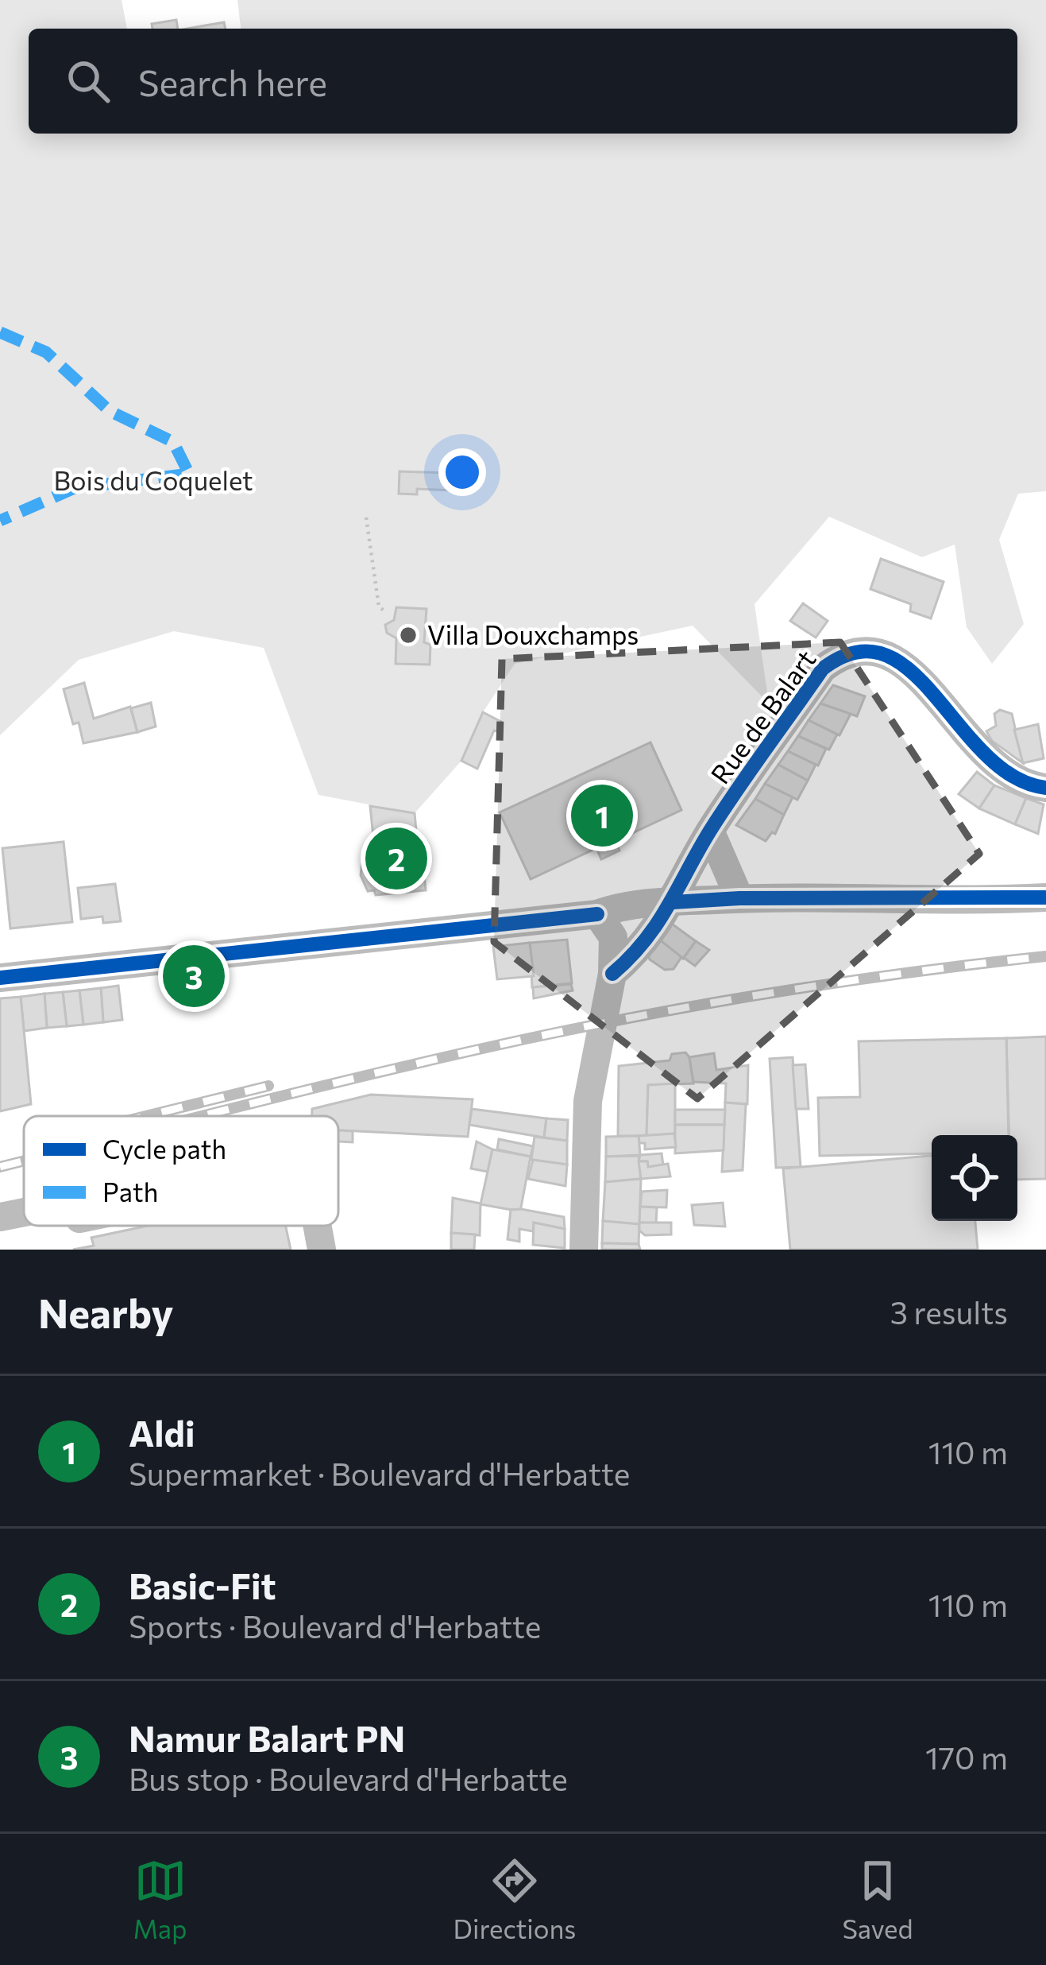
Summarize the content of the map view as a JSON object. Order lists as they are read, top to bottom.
{
  "streets": {
    "street": ["Rue de Balart"]
  },
  "parks": ["Bois du Coquelet"],
  "places": ["Villa Douxchamps"],
  "legend": ["Cycle path", "Path"],
  "page": {
    "search": "Search here",
    "pins": ["1", "2", "3"],
    "heading": ["Nearby", "3 results"],
    "list": [
      {
        "mark": "1",
        "name": "Aldi",
        "note": "Supermarket · Boulevard d'Herbatte",
        "value": "110 m"
      },
      {
        "mark": "2",
        "name": "Basic-Fit",
        "note": "Sports · Boulevard d'Herbatte",
        "value": "110 m"
      },
      {
        "mark": "3",
        "name": "Namur Balart PN",
        "note": "Bus stop · Boulevard d'Herbatte",
        "value": "170 m"
      }
    ],
    "nav": ["Map", "Directions", "Saved"]
  }
}
